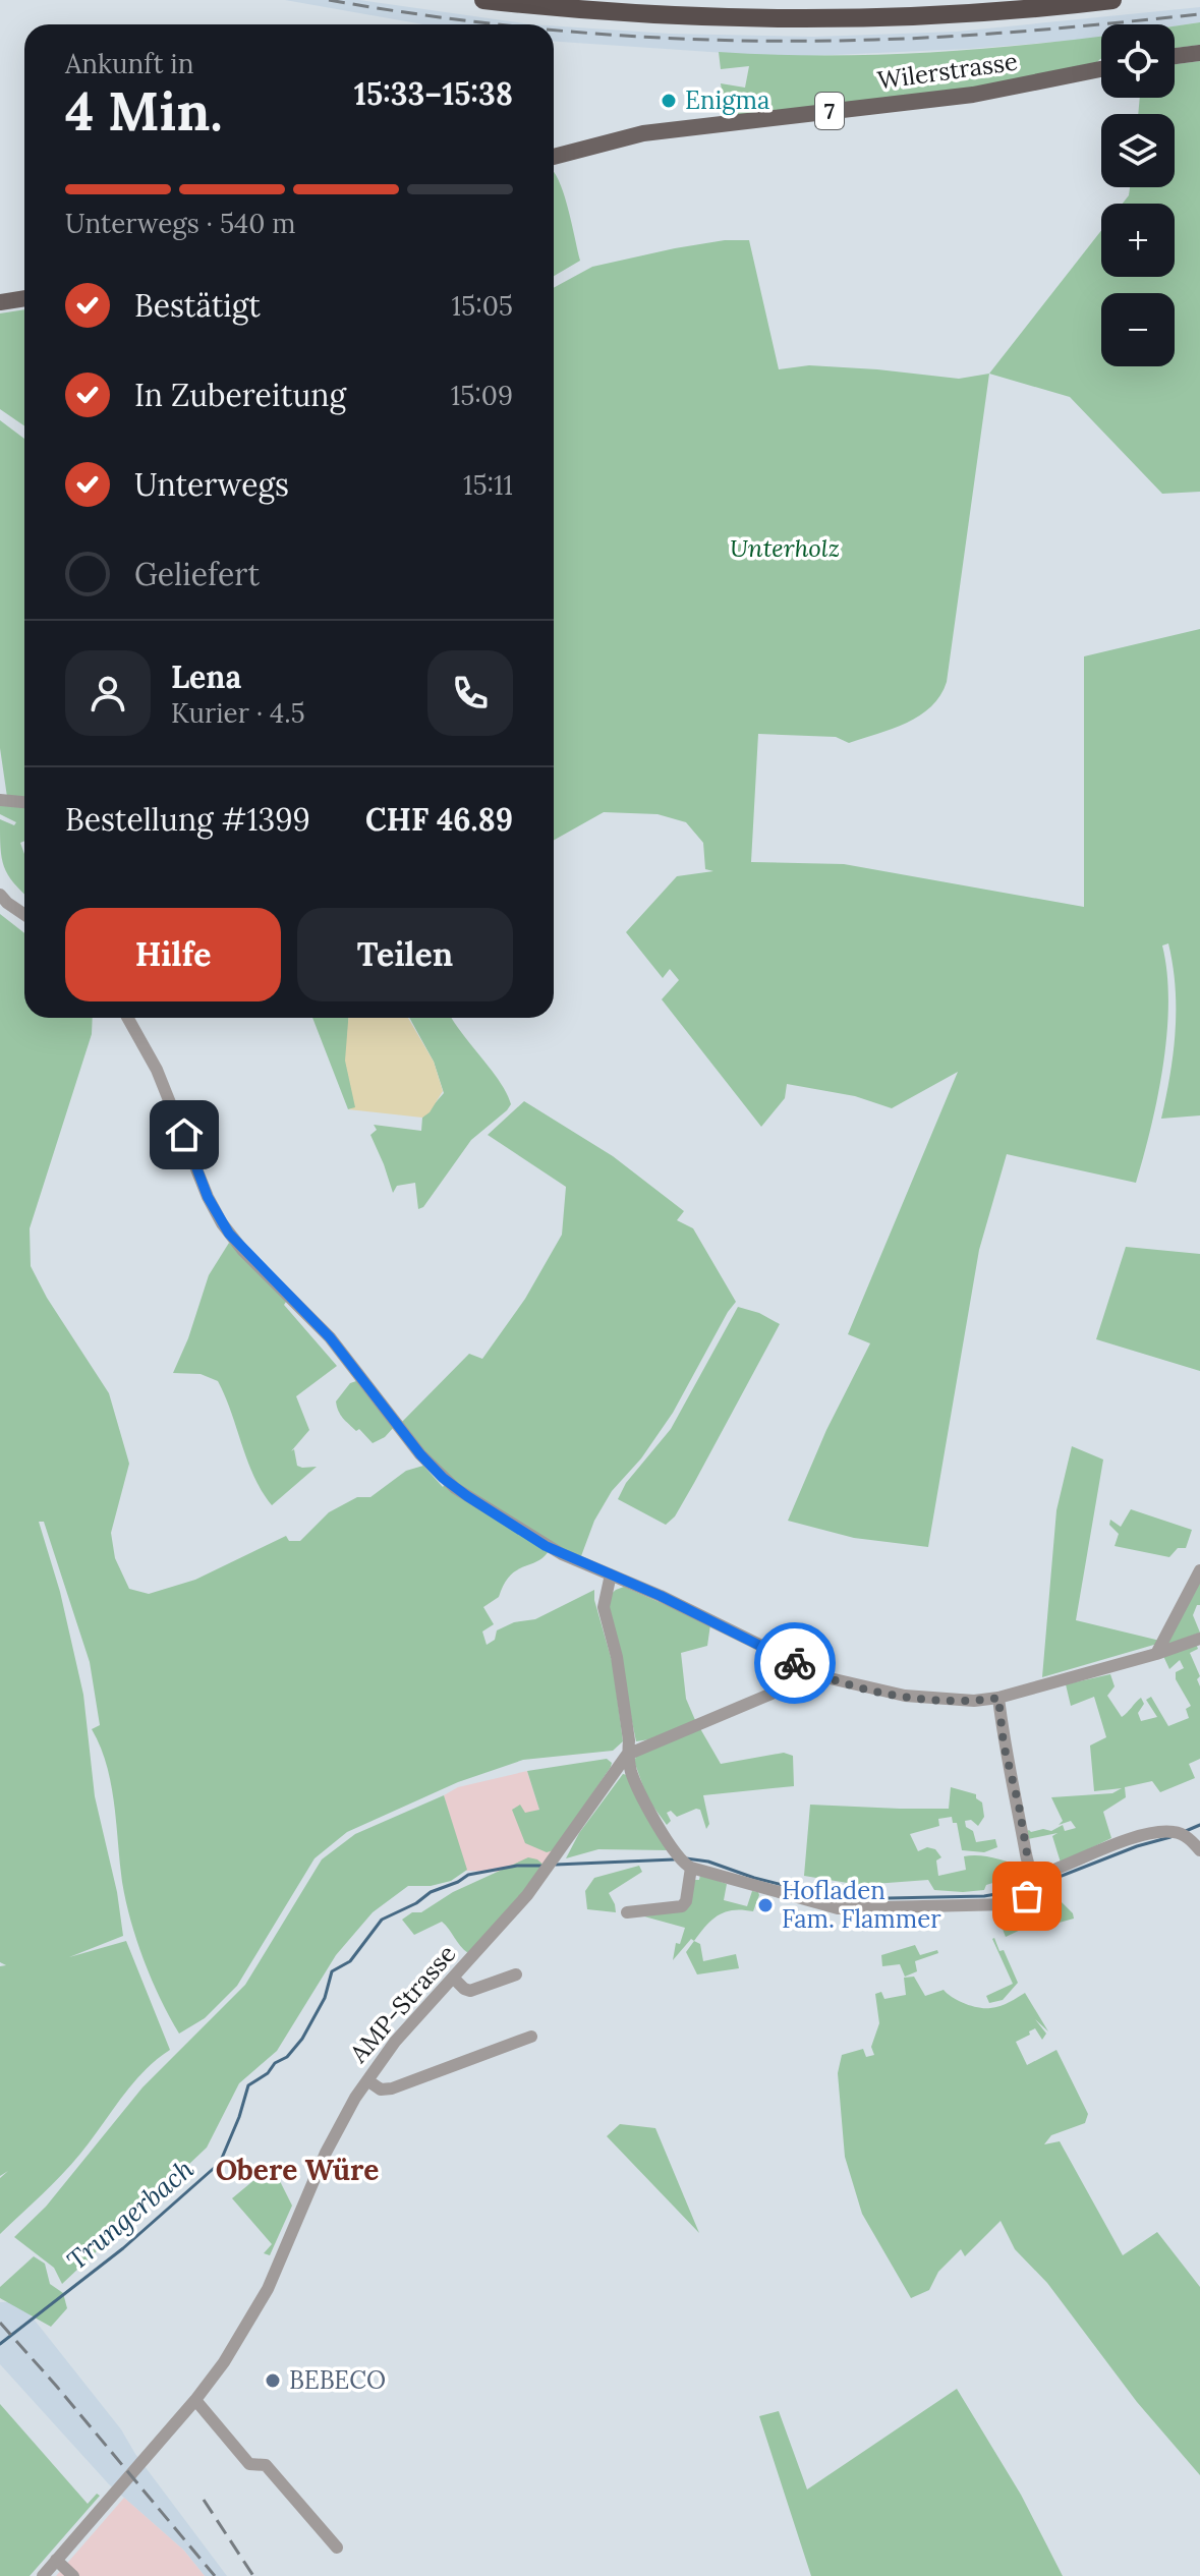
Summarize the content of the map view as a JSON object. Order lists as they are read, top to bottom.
{
  "streets": {
    "main road": ["Wilerstrasse", "7"],
    "street": ["AMP-Strasse"]
  },
  "districts": ["Obere Würe"],
  "water": ["Trungerbach"],
  "parks": ["Unterholz"],
  "places": ["Enigma", "Hofladen Fam. Flammer", "BEBECO"],
  "page": {
    "map_buttons": ["+", "−"],
    "heading": ["4 Min.", "Ankunft in", "15:33–15:38"],
    "panel": [
      "Lena",
      "Kurier · 4.5",
      "Bestellung #1399",
      "CHF 46.89"
    ],
    "bar": "Unterwegs · 540 m",
    "list": [
      ["Bestätigt", "15:05"],
      ["In Zubereitung", "15:09"],
      ["Unterwegs", "15:11"],
      "Geliefert"
    ],
    "buttons": ["Hilfe", "Teilen"]
  }
}
